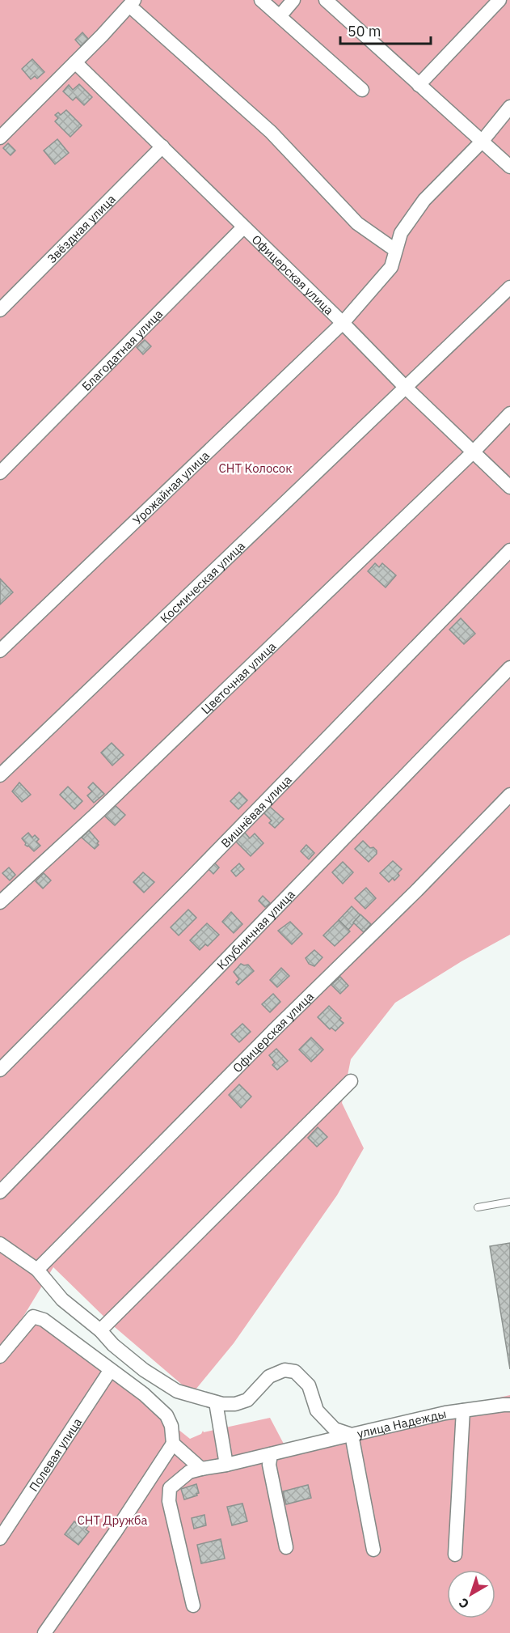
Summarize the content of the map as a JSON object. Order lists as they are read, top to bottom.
{
  "streets": {
    "street": [
      "Звёздная улица",
      "Офицерская улица",
      "Благодатная улица",
      "Урожайная улица",
      "Космическая улица",
      "Цветочная улица",
      "Вишнёвая улица",
      "Клубничная улица",
      "улица Надежды",
      "Полевая улица"
    ]
  },
  "crossings": [
    ["Звёздная улица", "Офицерская улица"],
    ["Офицерская улица", "Благодатная улица"],
    ["Офицерская улица", "Урожайная улица"],
    ["Офицерская улица", "Космическая улица"],
    ["Офицерская улица", "Цветочная улица"]
  ],
  "parks": ["СНТ Колосок", "СНТ Дружба"],
  "scale_bar": "50 m",
  "north": "bottom left"
}
